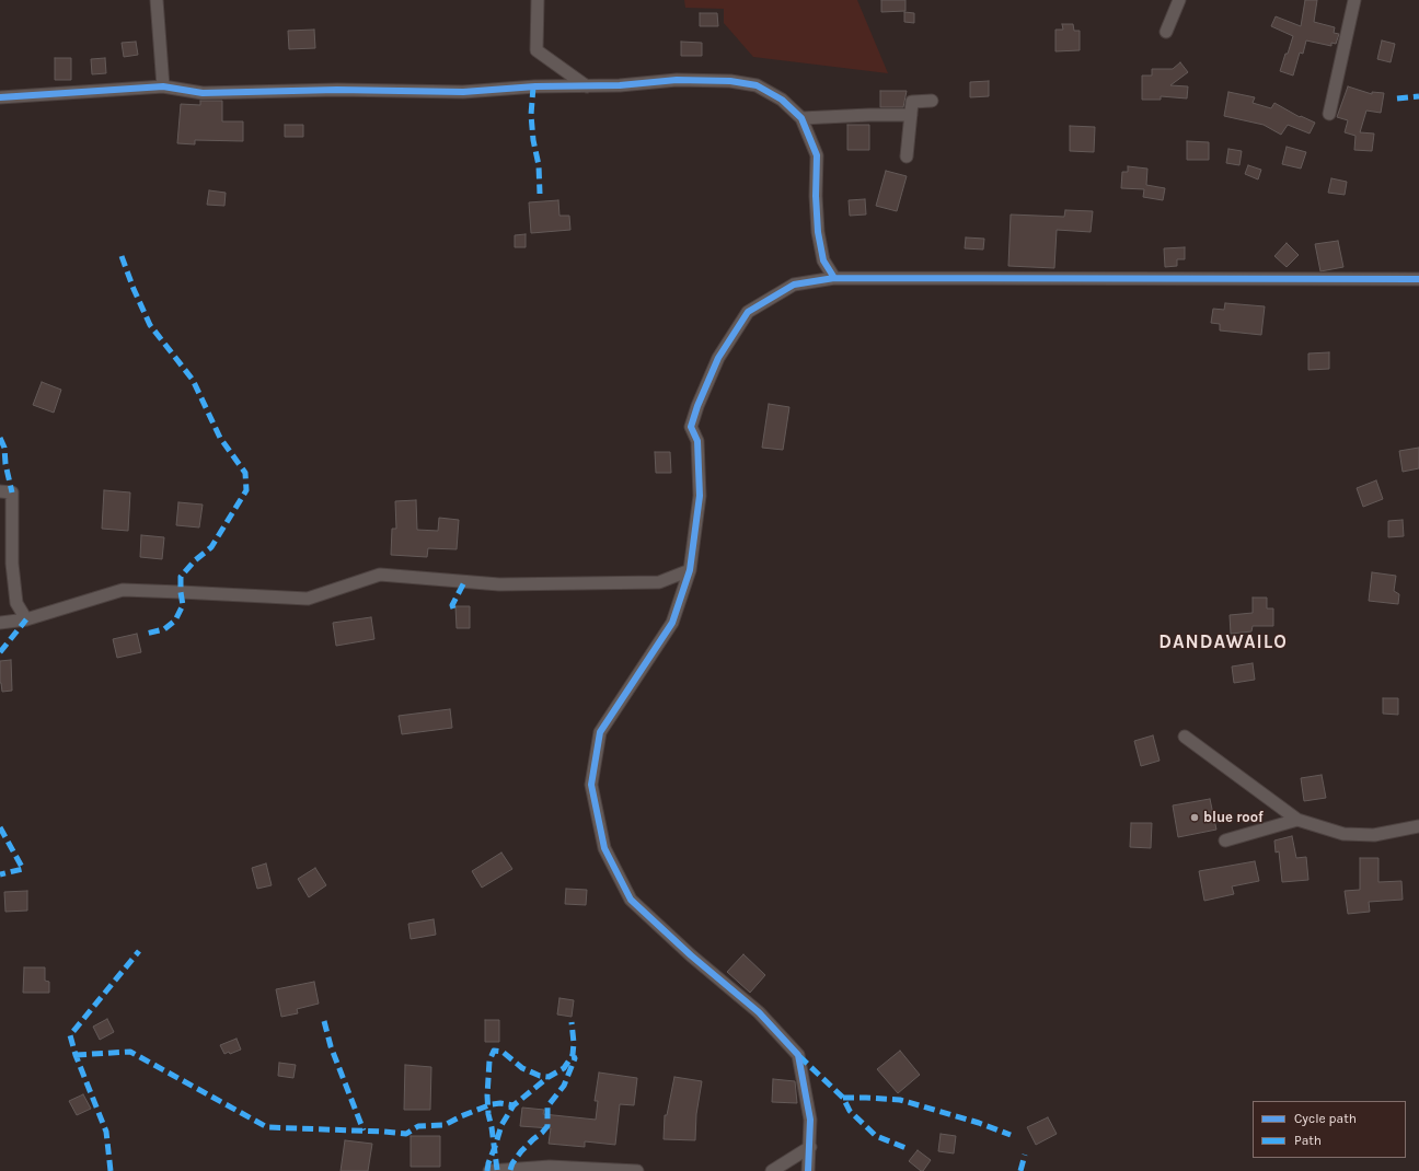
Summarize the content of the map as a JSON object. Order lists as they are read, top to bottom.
{
  "districts": ["DANDAWAILO"],
  "places": ["blue roof"],
  "legend": ["Cycle path", "Path"]
}
